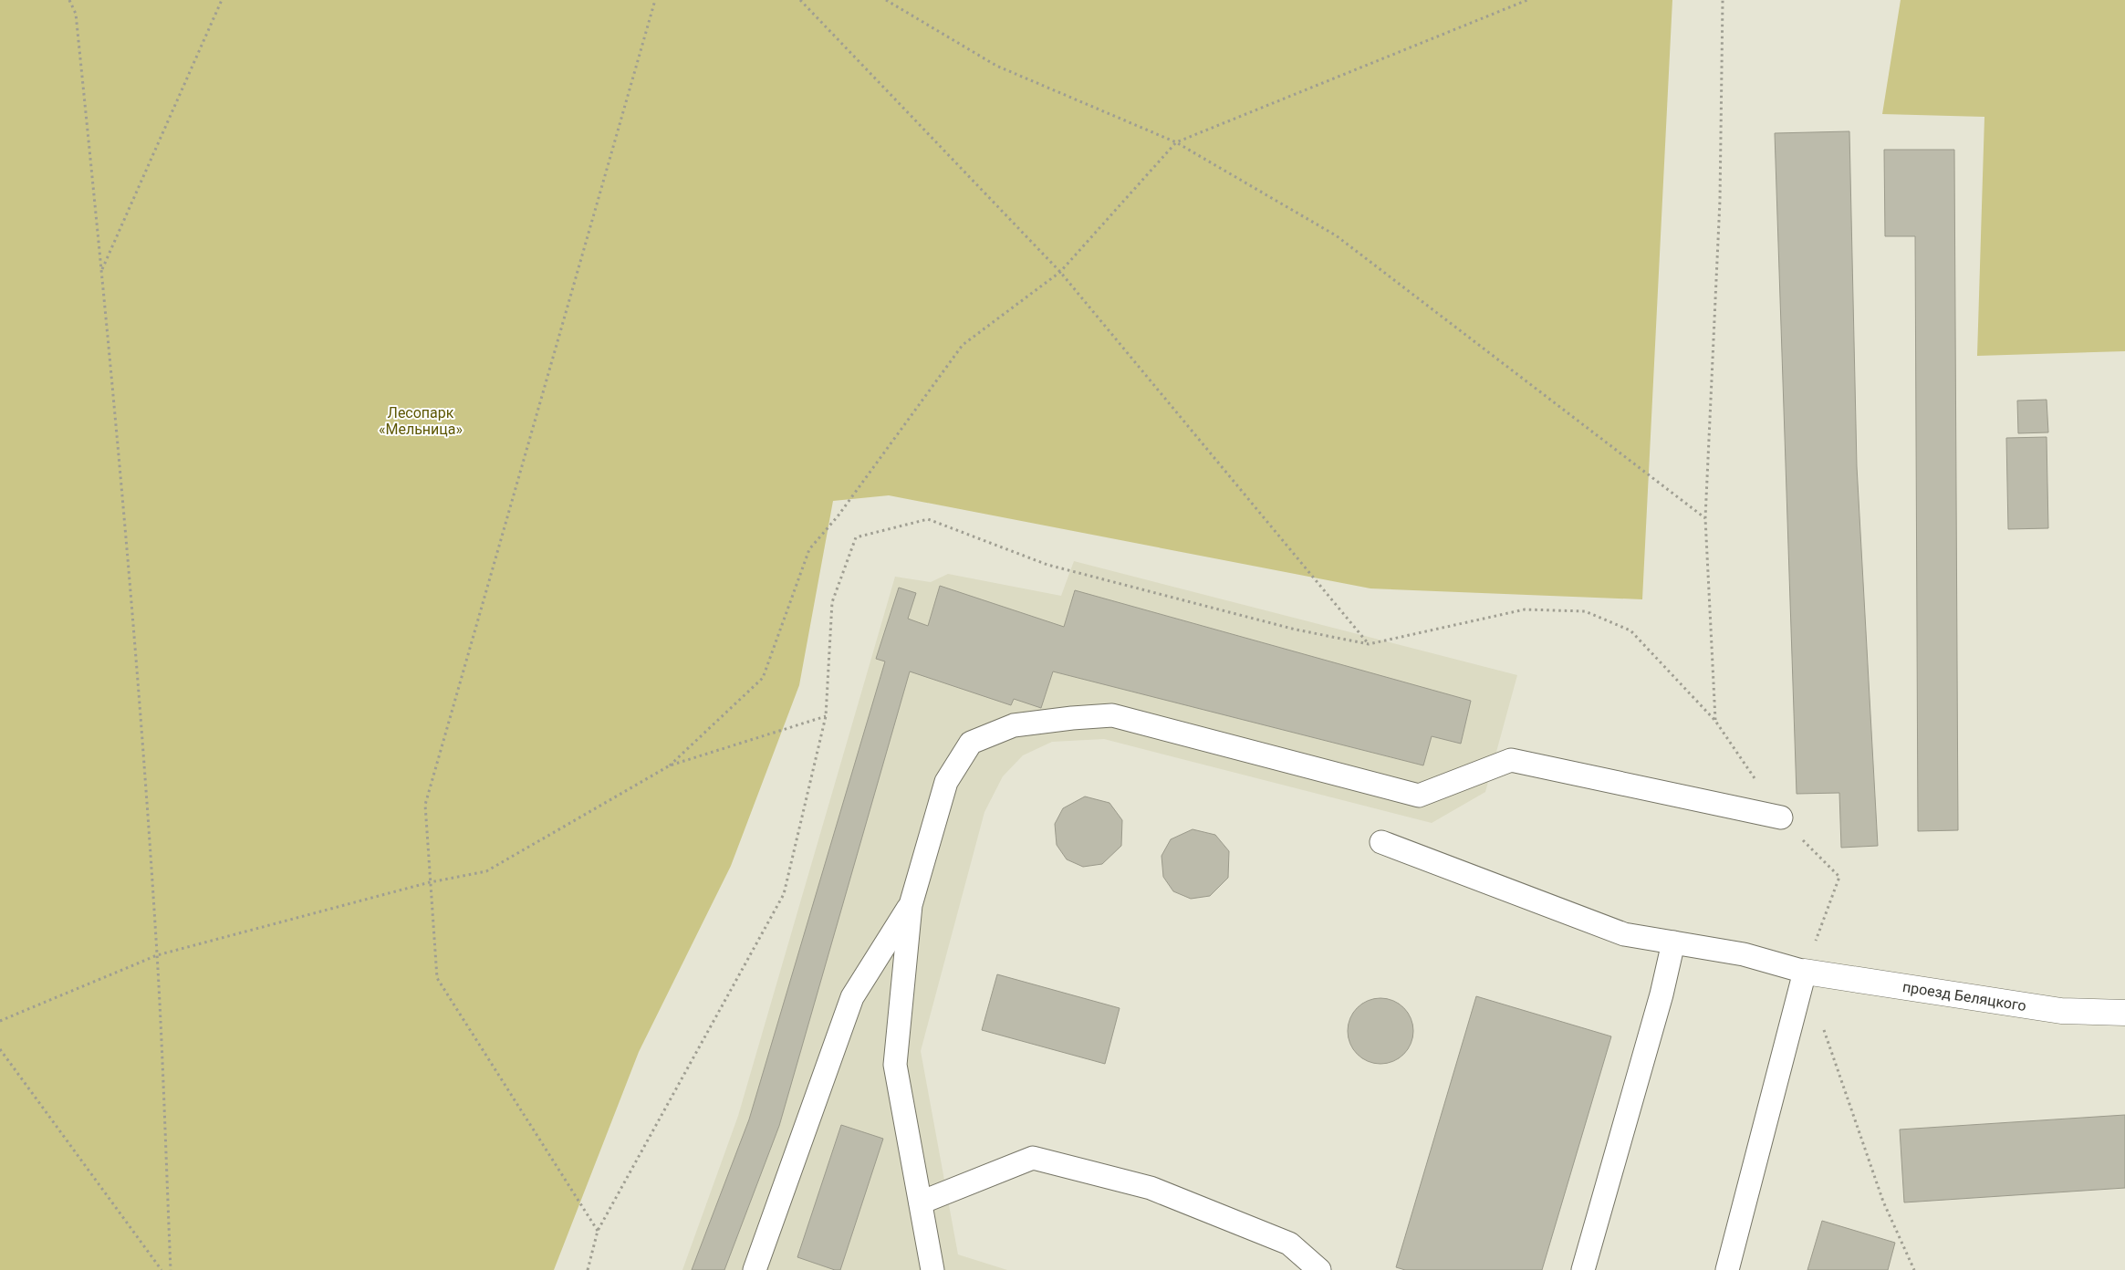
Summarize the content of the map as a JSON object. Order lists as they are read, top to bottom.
{
  "streets": {
    "street": ["проезд Беляцкого"]
  },
  "parks": ["Лесопарк «Мельница»"]
}
